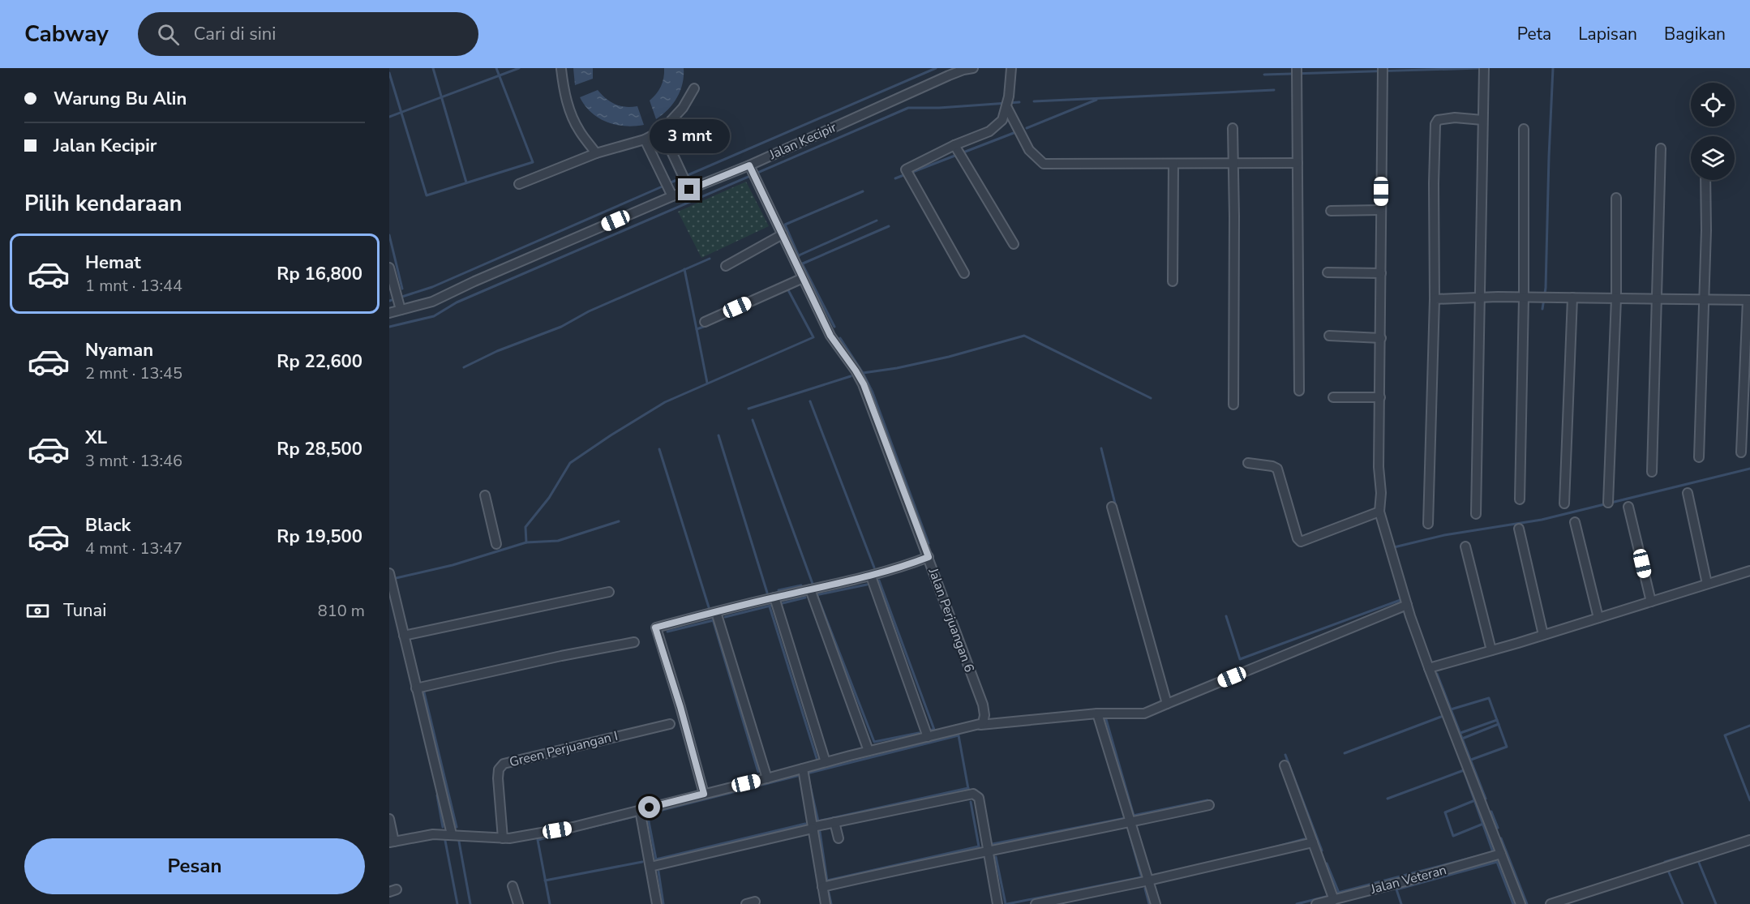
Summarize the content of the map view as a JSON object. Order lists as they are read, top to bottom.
{
  "streets": {
    "street": [
      "Jalan Kecipir",
      "Jalan Perjuangan 6",
      "Green Perjuangan I",
      "Jalan Veteran"
    ]
  },
  "crossings": [
    ["Jalan Kecipir", "Jalan Perjuangan 6"]
  ],
  "page": {
    "header": "Cabway",
    "search": "Cari di sini",
    "nav": ["Peta", "Lapisan", "Bagikan"],
    "banner": ["Warung Bu Alin", "Jalan Kecipir"],
    "bubble": "3 mnt",
    "heading": "Pilih kendaraan",
    "list": [
      {
        "name": "Hemat",
        "note": "1 mnt · 13:44",
        "value": "Rp 16,800"
      },
      {
        "name": "Nyaman",
        "note": "2 mnt · 13:45",
        "value": "Rp 22,600"
      },
      {
        "name": "XL",
        "note": "3 mnt · 13:46",
        "value": "Rp 28,500"
      },
      {
        "name": "Black",
        "note": "4 mnt · 13:47",
        "value": "Rp 19,500"
      }
    ],
    "pay": ["Tunai", "810 m"],
    "buttons": "Pesan"
  }
}
